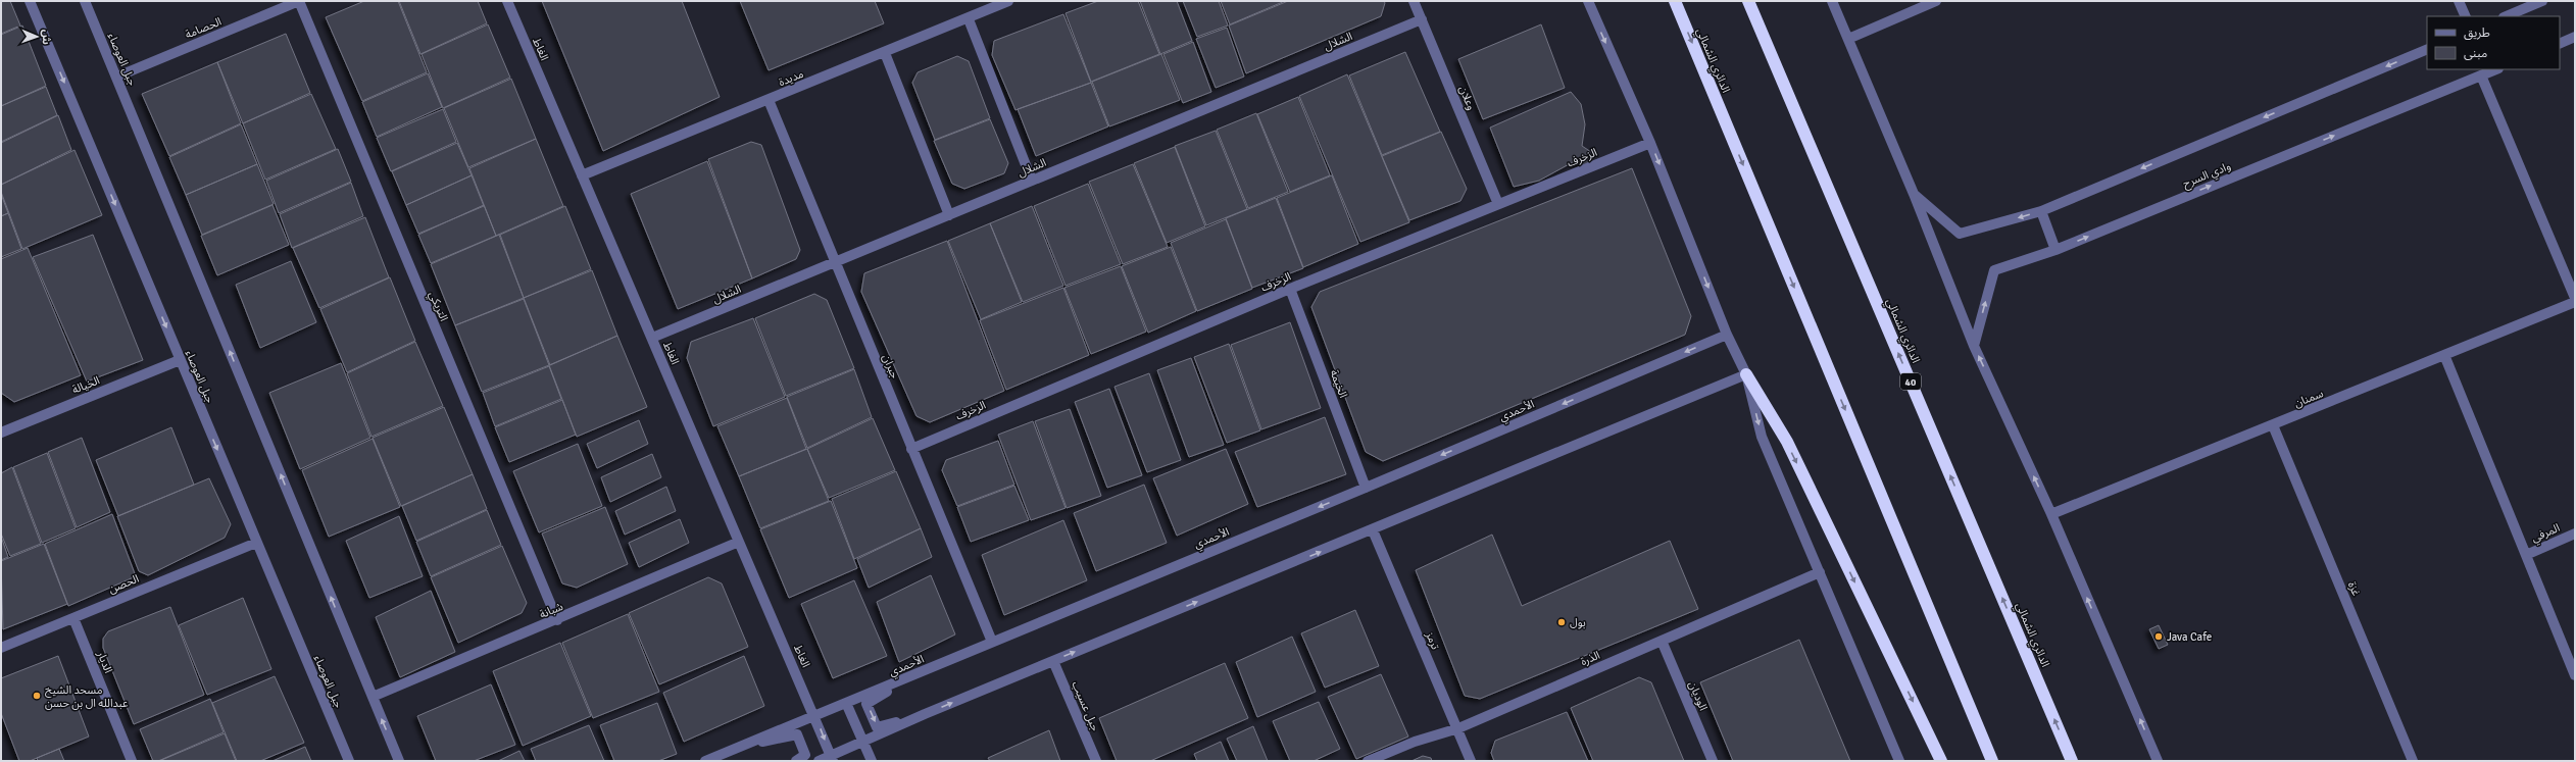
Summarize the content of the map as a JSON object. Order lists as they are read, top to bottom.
{
  "streets": {
    "highway": ["الدائري الشمالي", "40"],
    "street": [
      "الحصامة",
      "الشلال",
      "الغاط",
      "جبل العوصاء",
      "مديدة",
      "وعلان",
      "الزخرف",
      "وادي السرح",
      "التريكي",
      "جبران",
      "الخيمة",
      "الخيالة",
      "سمنان",
      "الأحمدي",
      "المرفي",
      "الحصن",
      "غزة",
      "شبانة",
      "ترمز",
      "الذرة",
      "الديار",
      "الوديان",
      "جبل عسيب"
    ]
  },
  "crossings": [
    ["الحصامة", "جبل العوصاء"],
    ["الحصامة", "التريكي"],
    ["الشلال", "الغاط"],
    ["الشلال", "وعلان"],
    ["الشلال", "جبران"],
    ["الغاط", "مديدة"],
    ["الغاط", "الأحمدي"],
    ["الغاط", "شبانة"],
    ["جبل العوصاء", "الخيالة"],
    ["جبل العوصاء", "الحصن"],
    ["جبل العوصاء", "شبانة"],
    ["مديدة", "جبران"],
    ["وعلان", "الزخرف"],
    ["الزخرف", "جبران"],
    ["الزخرف", "الخيمة"],
    ["التريكي", "شبانة"],
    ["جبران", "الأحمدي"],
    ["الخيمة", "الأحمدي"],
    ["سمنان", "غزة"],
    ["الحصن", "الديار"],
    ["ترمز", "الذرة"],
    ["الذرة", "الوديان"]
  ],
  "places": ["بول", "Java Cafe", "مسحد الشيخ عبدالله ال بن حسن"],
  "legend": ["طريق", "مبنى"],
  "north": "right"
}
